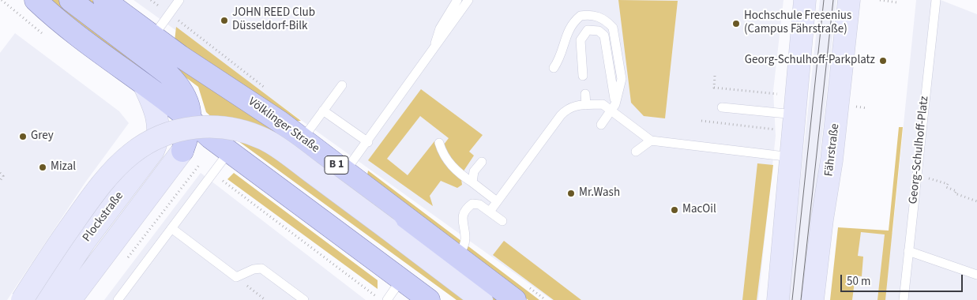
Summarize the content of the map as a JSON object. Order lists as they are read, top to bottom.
{
  "streets": {
    "main road": [
      "Völklinger Straße",
      "Fährstraße",
      "B 1",
      "Plockstraße"
    ],
    "lane": ["Georg-Schulhoff-Platz"]
  },
  "places": [
    "JOHN REED Club Düsseldorf-Bilk",
    "Hochschule Fresenius (Campus Fährstraße)",
    "Georg-Schulhoff-Parkplatz",
    "Grey",
    "Mizal",
    "Mr.Wash",
    "MacOil"
  ],
  "scale_bar": "50 m"
}
